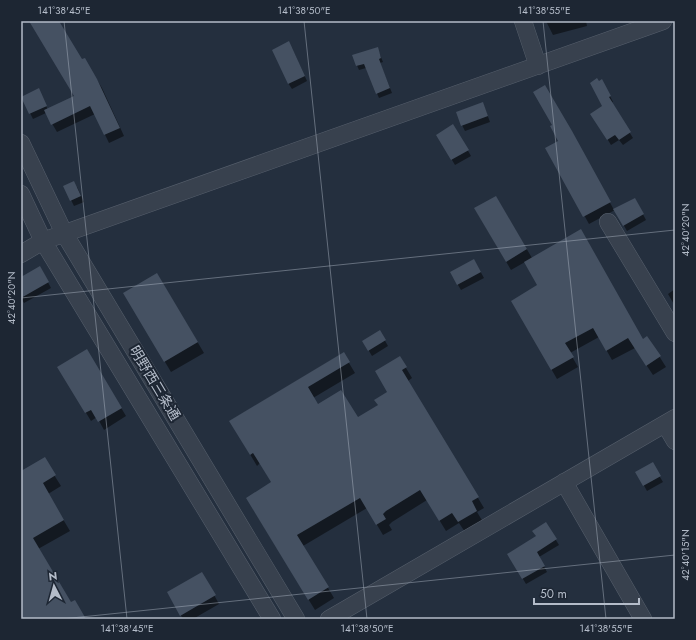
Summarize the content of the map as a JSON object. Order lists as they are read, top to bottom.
{
  "streets": {
    "street": ["明野西三条通"]
  },
  "scale_bar": "50 m",
  "north": "top",
  "coordinates": [
    "141°38'45\"E",
    "141°38'50\"E",
    "141°38'55\"E",
    "42°40'20\"N",
    "42°40'15\"N"
  ]
}
